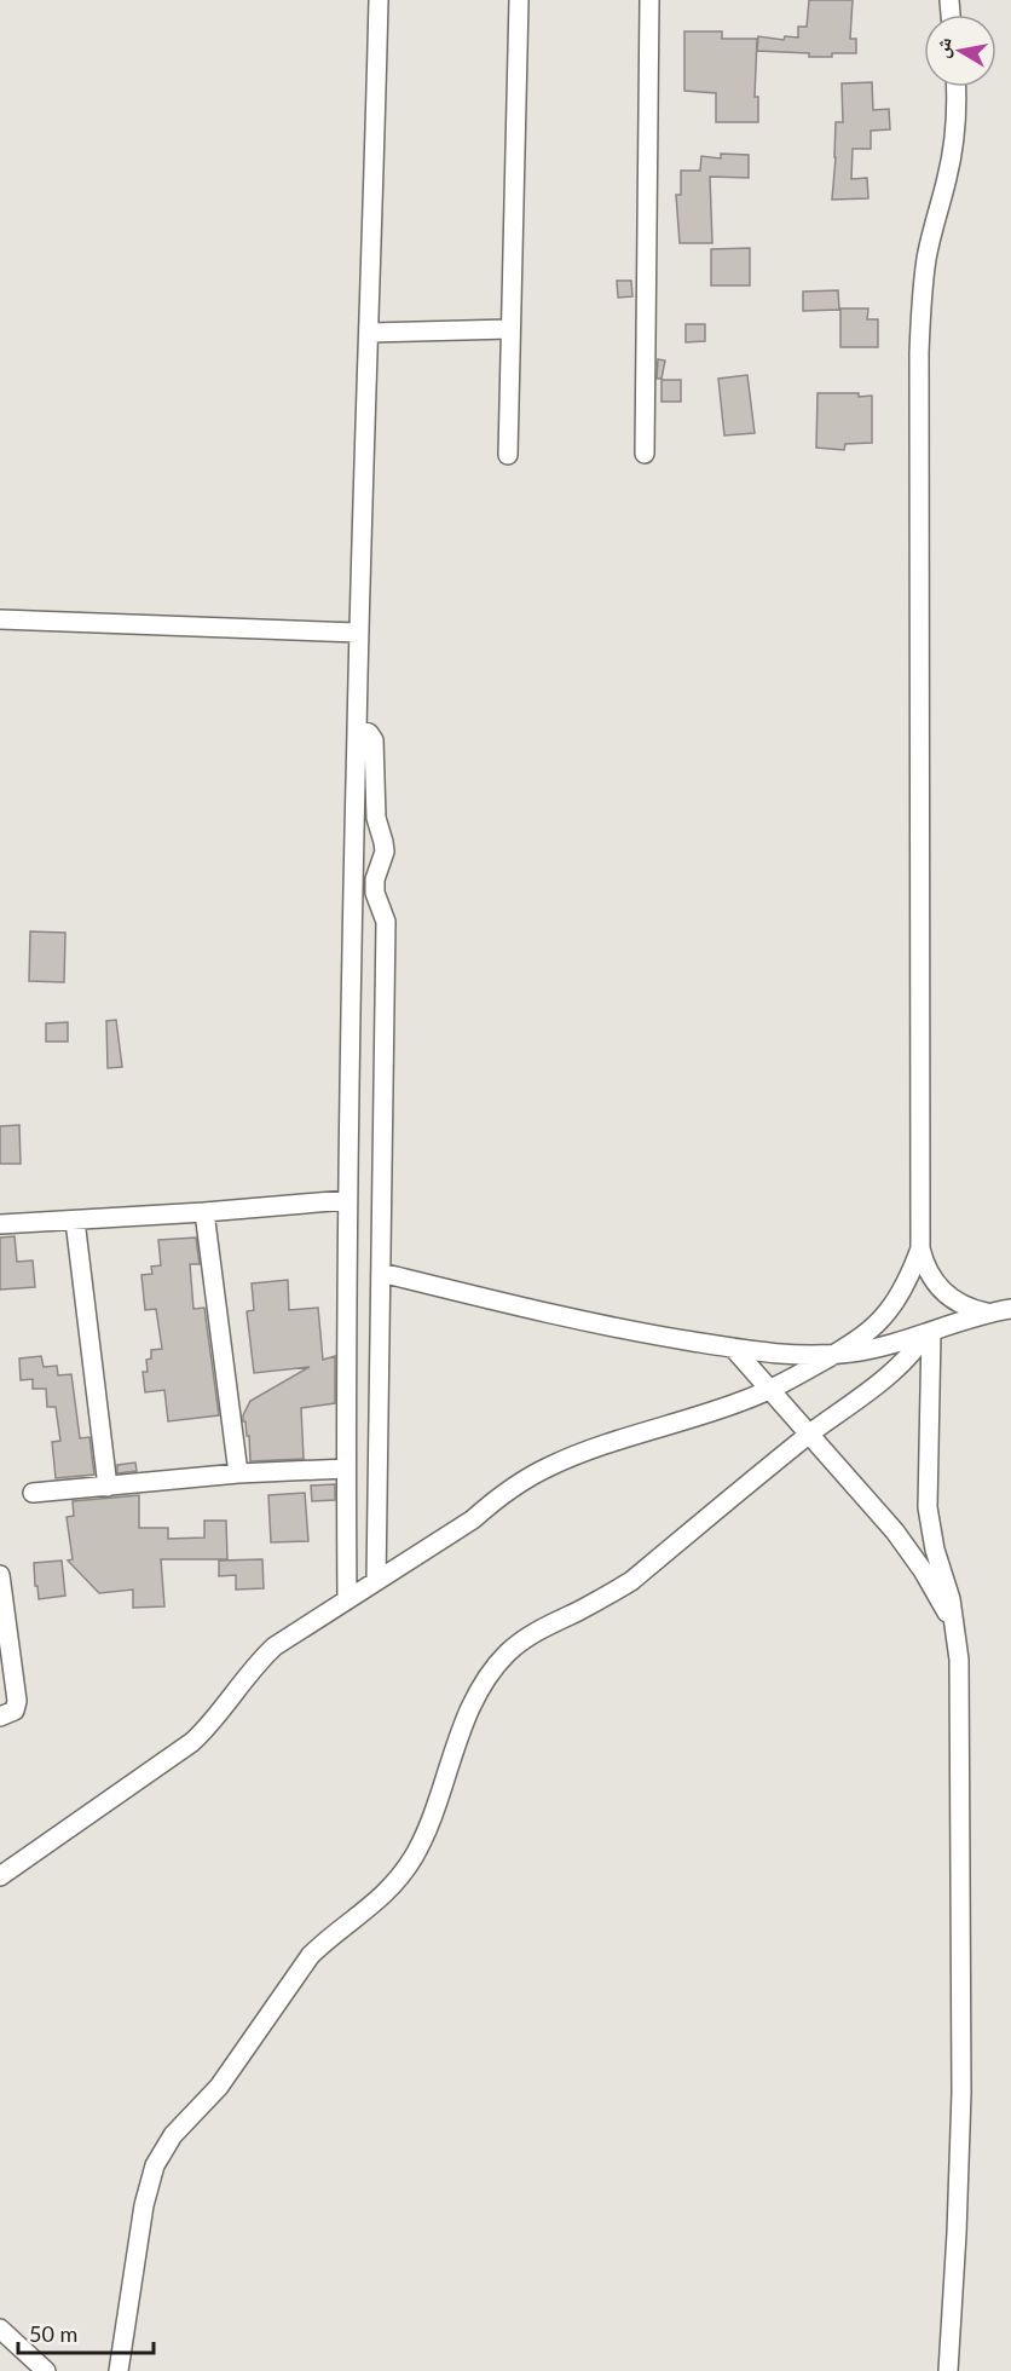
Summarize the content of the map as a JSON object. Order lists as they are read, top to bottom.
{
  "scale_bar": "50 m",
  "north": "left"
}
